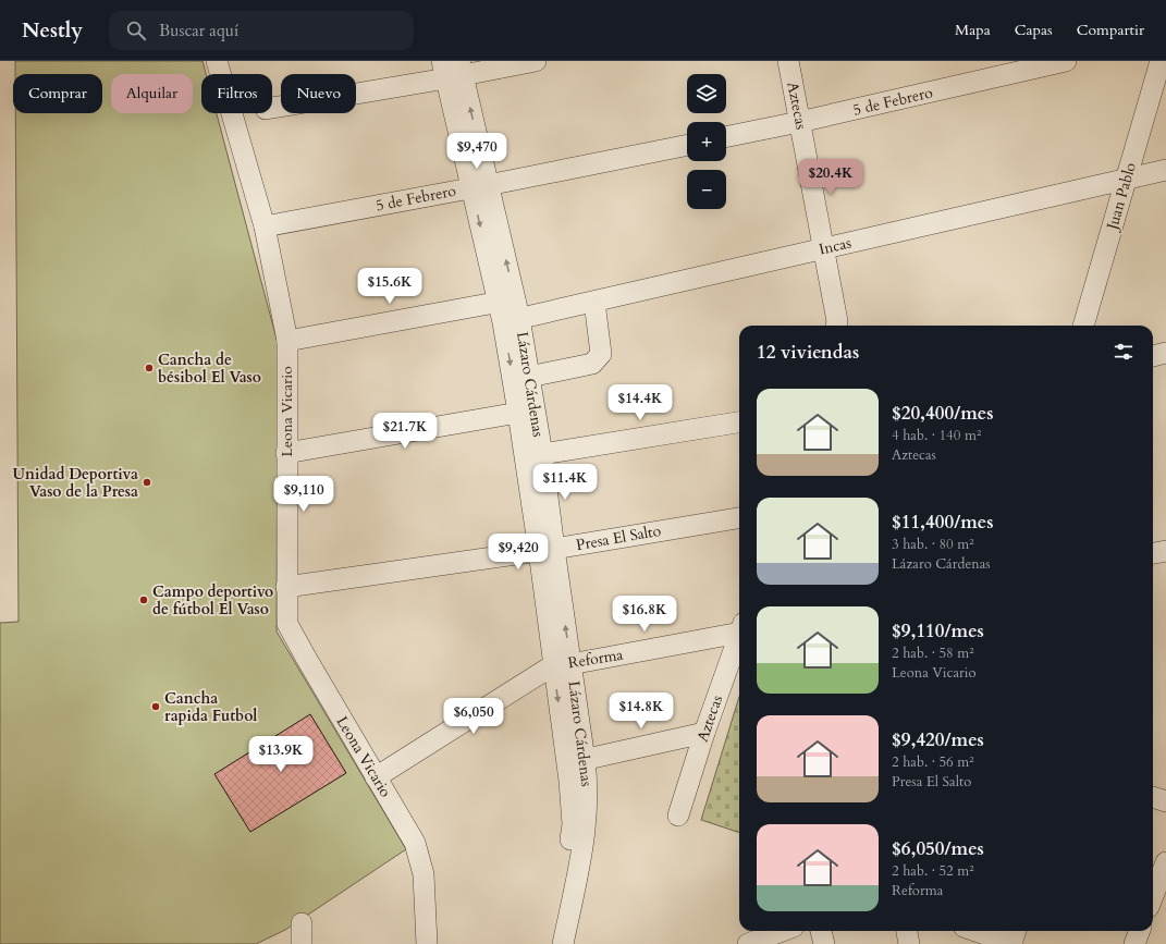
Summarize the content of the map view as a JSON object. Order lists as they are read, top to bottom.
{
  "streets": {
    "street": [
      "5 de Febrero",
      "Aztecas",
      "Juan Pablo",
      "Incas",
      "Lázaro Cárdenas",
      "Leona Vicario",
      "Presa El Salto",
      "Reforma"
    ]
  },
  "crossings": [
    ["5 de Febrero", "Aztecas"],
    ["5 de Febrero", "Lázaro Cárdenas"],
    ["5 de Febrero", "Leona Vicario"],
    ["Aztecas", "Incas"],
    ["Juan Pablo", "Incas"],
    ["Incas", "Lázaro Cárdenas"],
    ["Lázaro Cárdenas", "Presa El Salto"],
    ["Lázaro Cárdenas", "Reforma"],
    ["Leona Vicario", "Presa El Salto"],
    ["Leona Vicario", "Reforma"]
  ],
  "places": [
    "Cancha de bésibol El Vaso",
    "Unidad Deportiva Vaso de la Presa",
    "Campo deportivo de fútbol El Vaso",
    "Cancha rapida Futbol"
  ],
  "page": {
    "header": "Nestly",
    "search": "Buscar aquí",
    "nav": ["Mapa", "Capas", "Compartir"],
    "map_buttons": ["+", "−"],
    "chip": [
      "Comprar",
      "Alquilar",
      "Filtros",
      "Nuevo"
    ],
    "price": [
      "$9,470",
      "$20.4K",
      "$15.6K",
      "$14.4K",
      "$21.7K",
      "$11.4K",
      "$9,110",
      "$9,420",
      "$16.8K",
      "$14.8K",
      "$6,050",
      "$13.9K"
    ],
    "heading": "12 viviendas",
    "list": [
      {
        "name": "$20,400/mes",
        "note": "4 hab. · 140 m² · Aztecas"
      },
      {
        "name": "$11,400/mes",
        "note": "3 hab. · 80 m² · Lázaro Cárdenas"
      },
      {
        "name": "$9,110/mes",
        "note": "2 hab. · 58 m² · Leona Vicario"
      },
      {
        "name": "$9,420/mes",
        "note": "2 hab. · 56 m² · Presa El Salto"
      },
      {
        "name": "$6,050/mes",
        "note": "2 hab. · 52 m² · Reforma"
      }
    ]
  }
}
